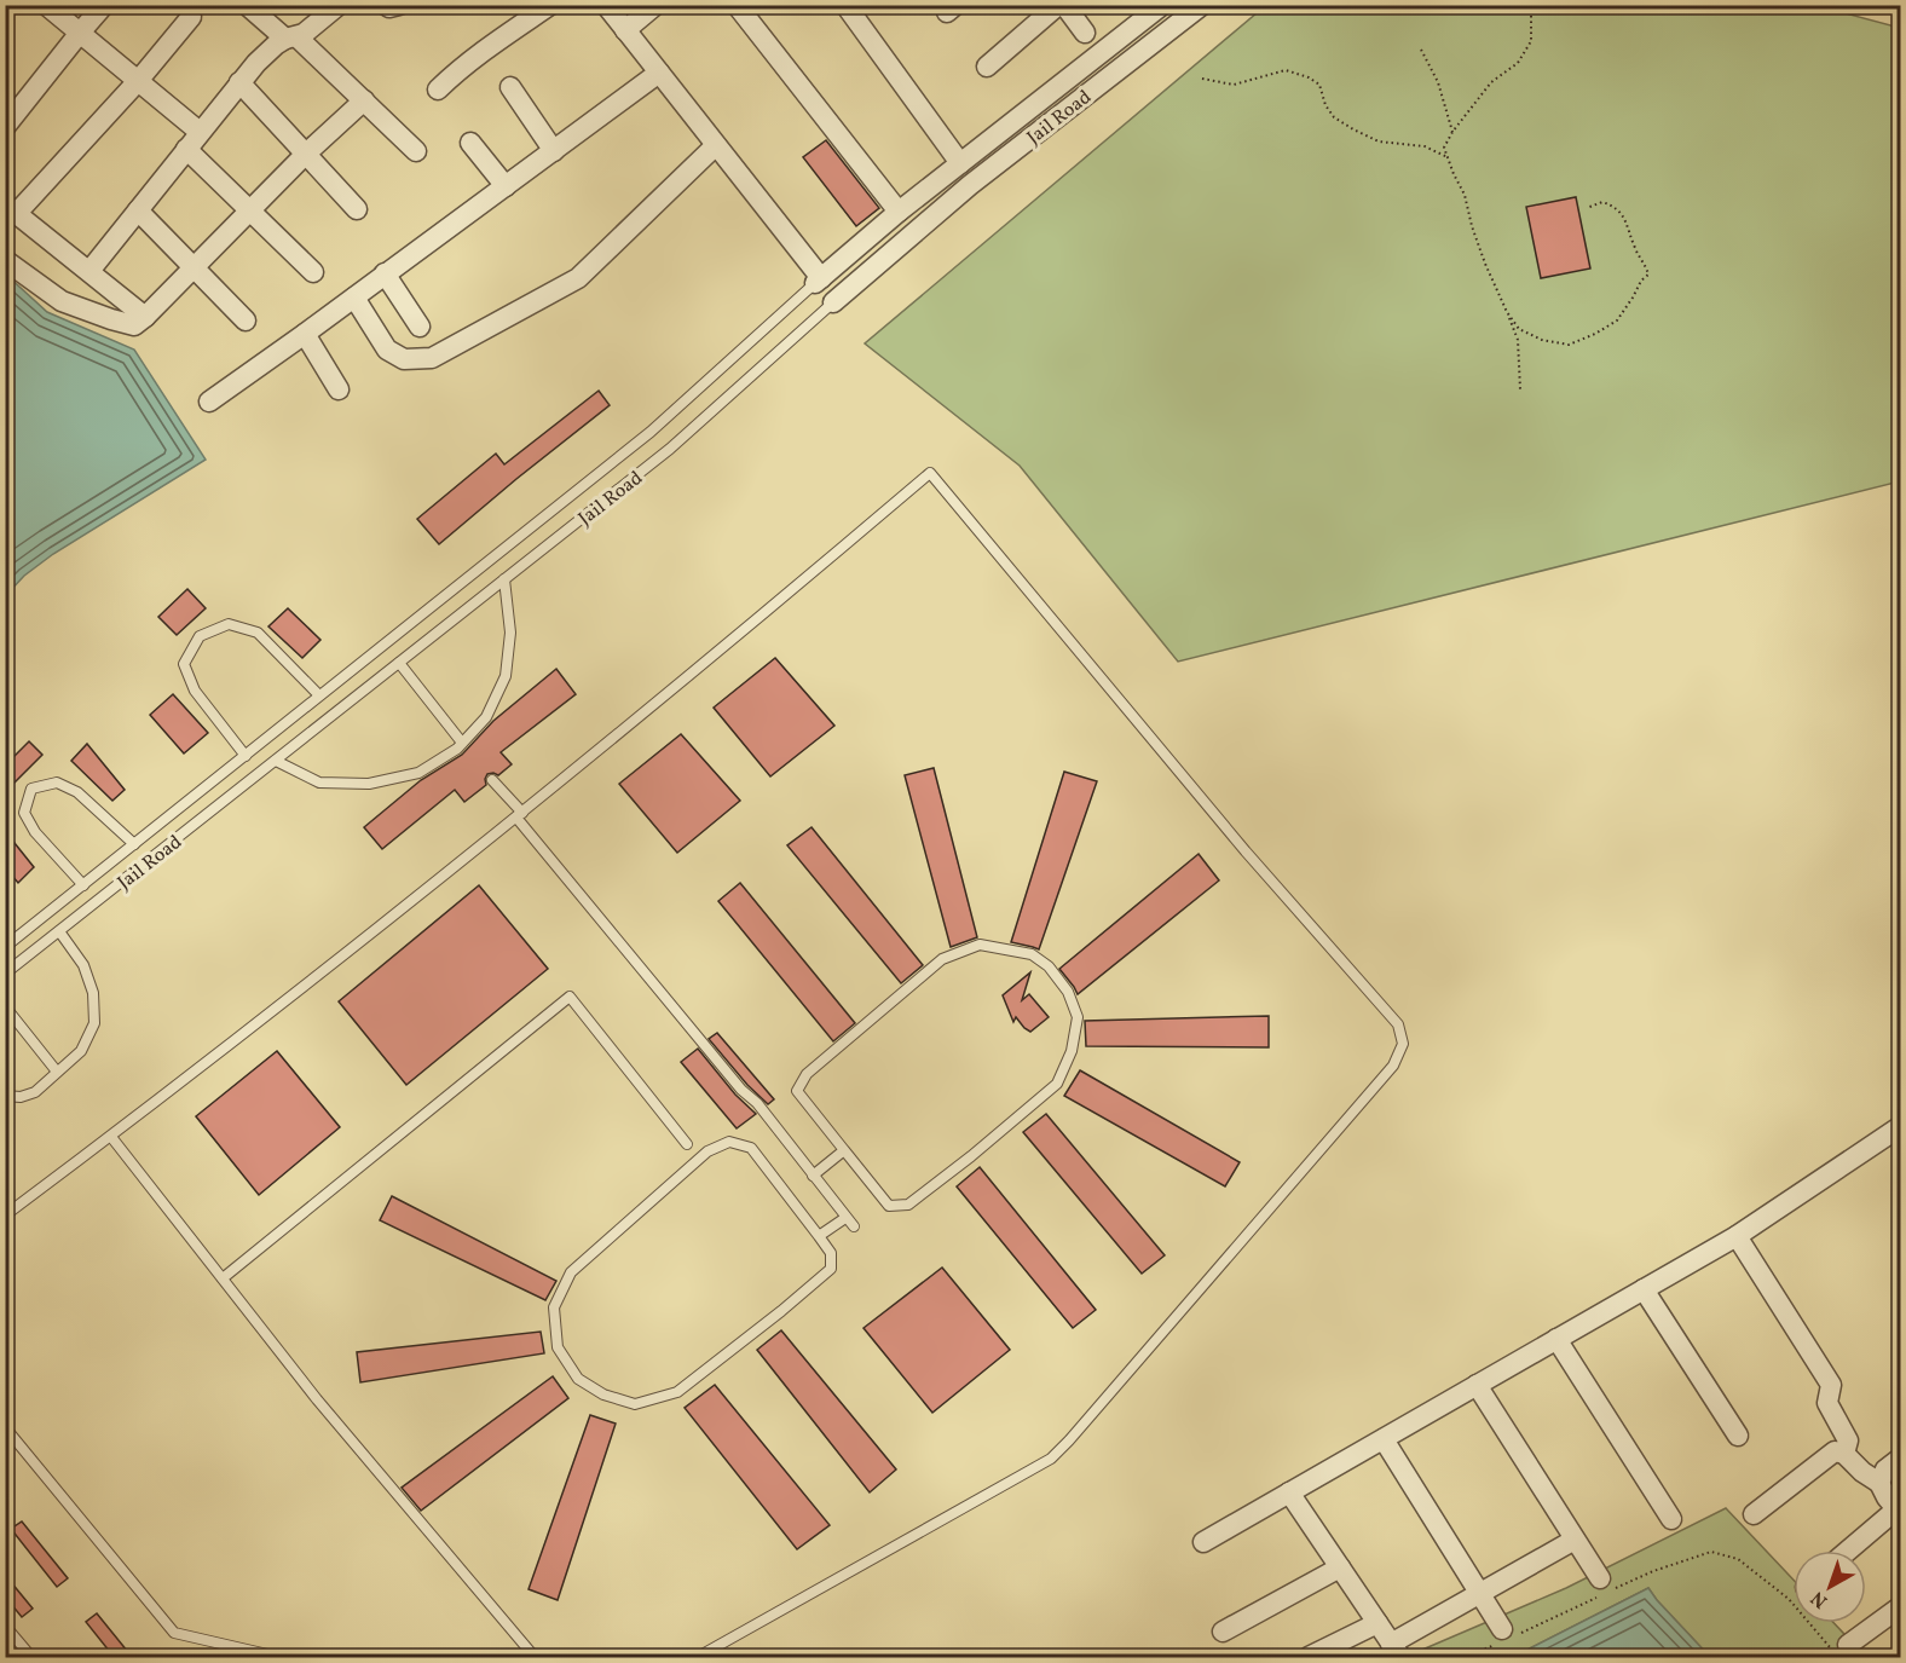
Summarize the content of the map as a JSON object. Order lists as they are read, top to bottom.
{
  "streets": {
    "street": ["Jail Road"]
  },
  "north": "bottom left"
}
